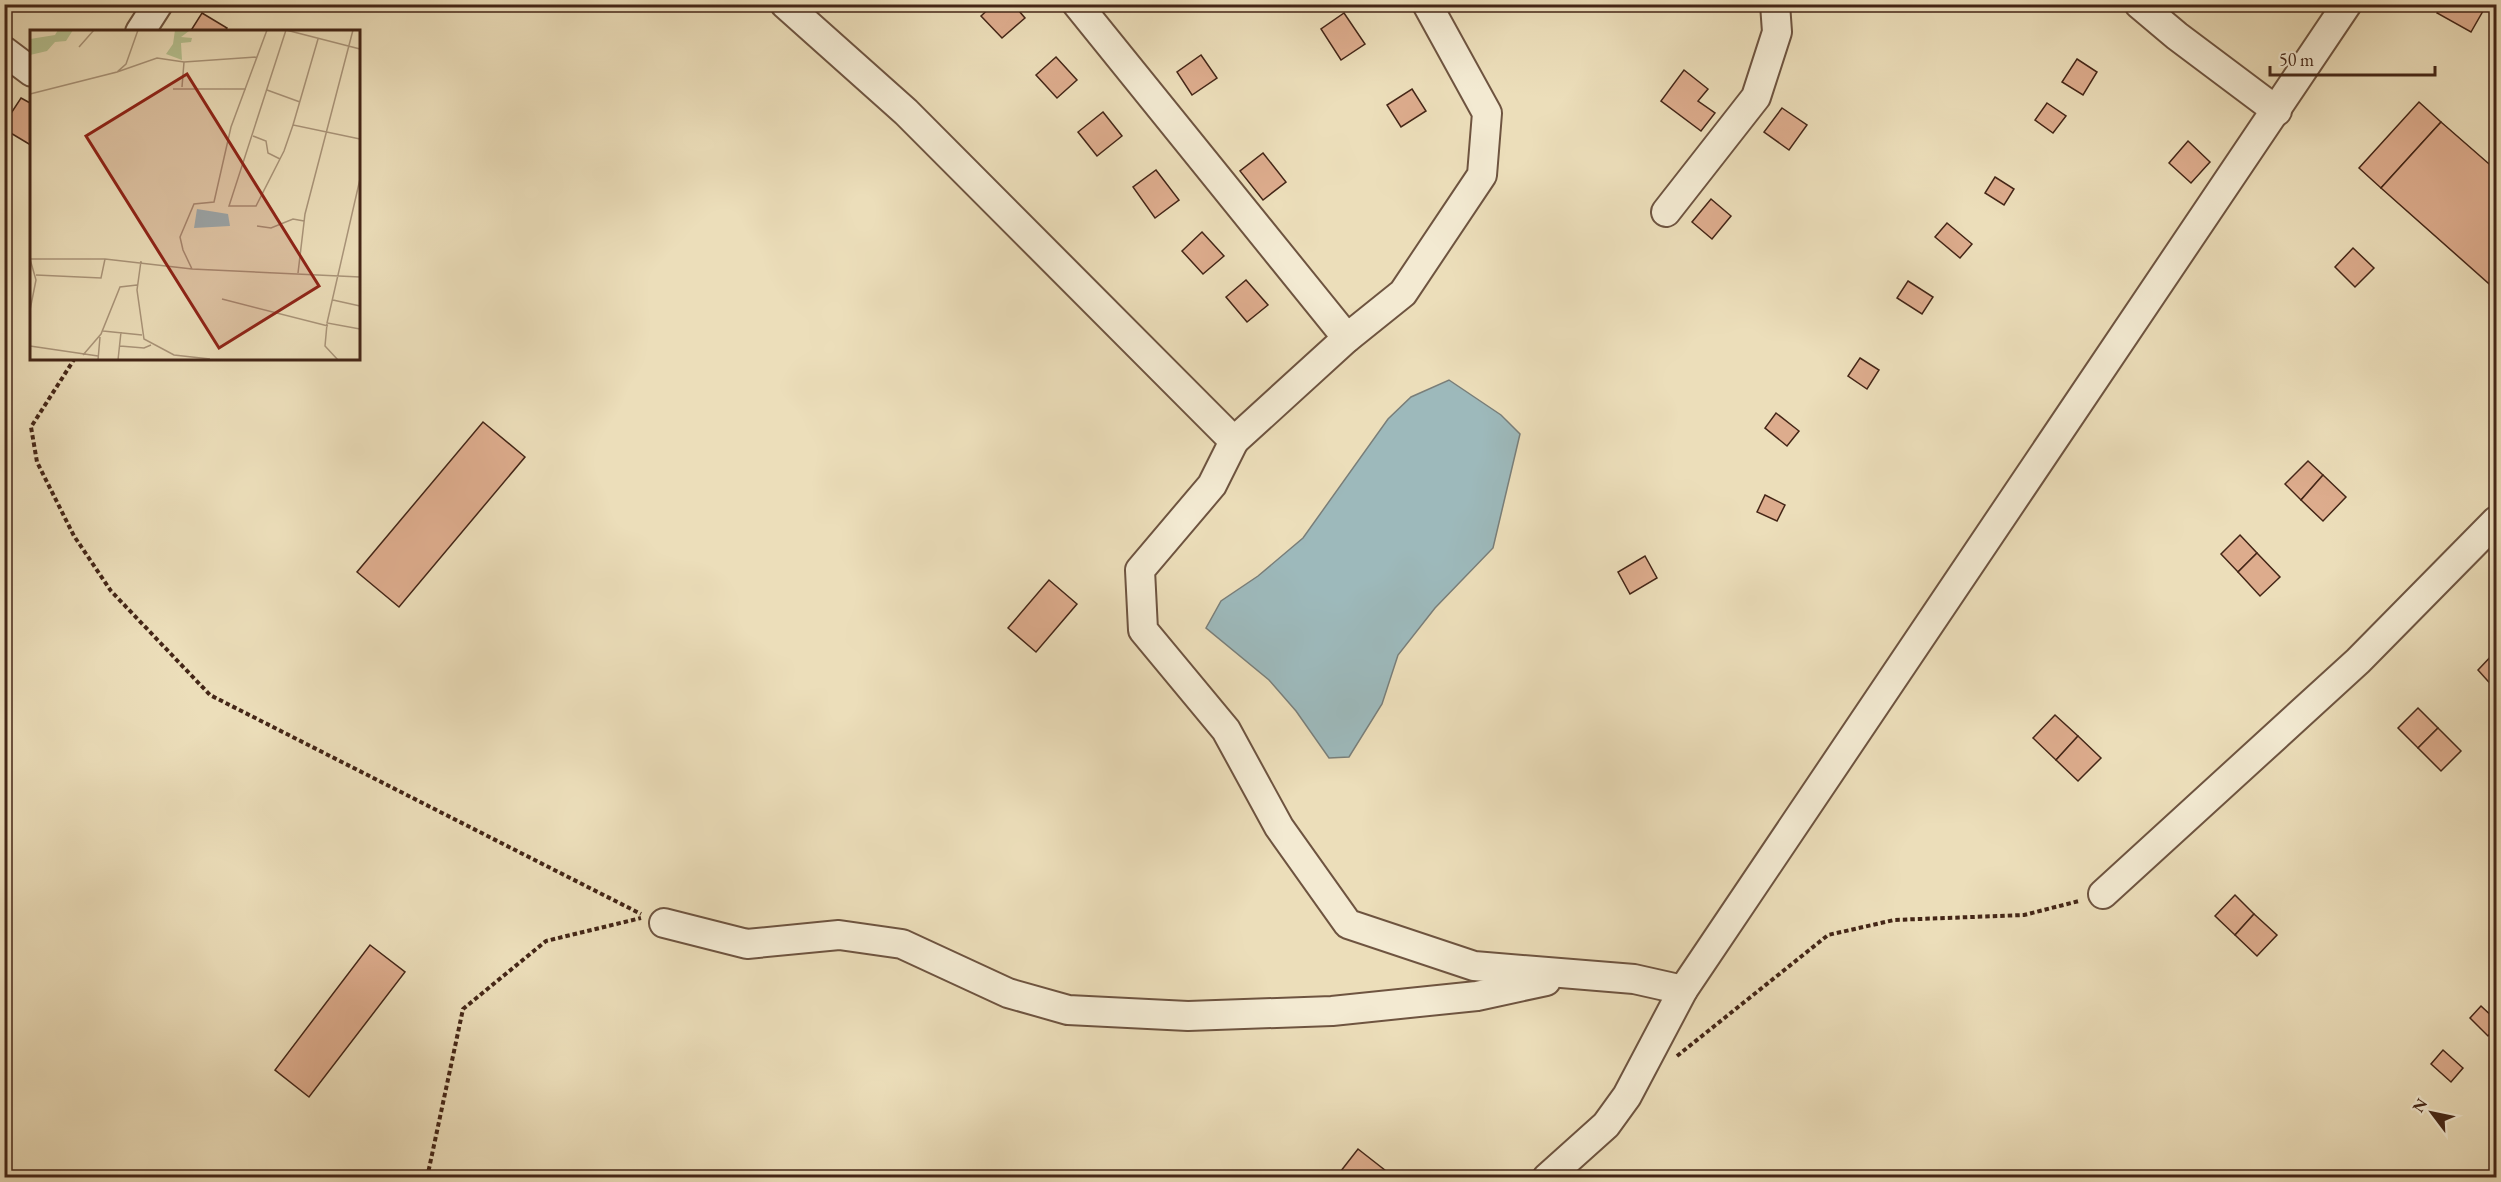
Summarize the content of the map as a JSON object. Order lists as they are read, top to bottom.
{
  "scale_bar": "50 m",
  "north": "top left"
}
